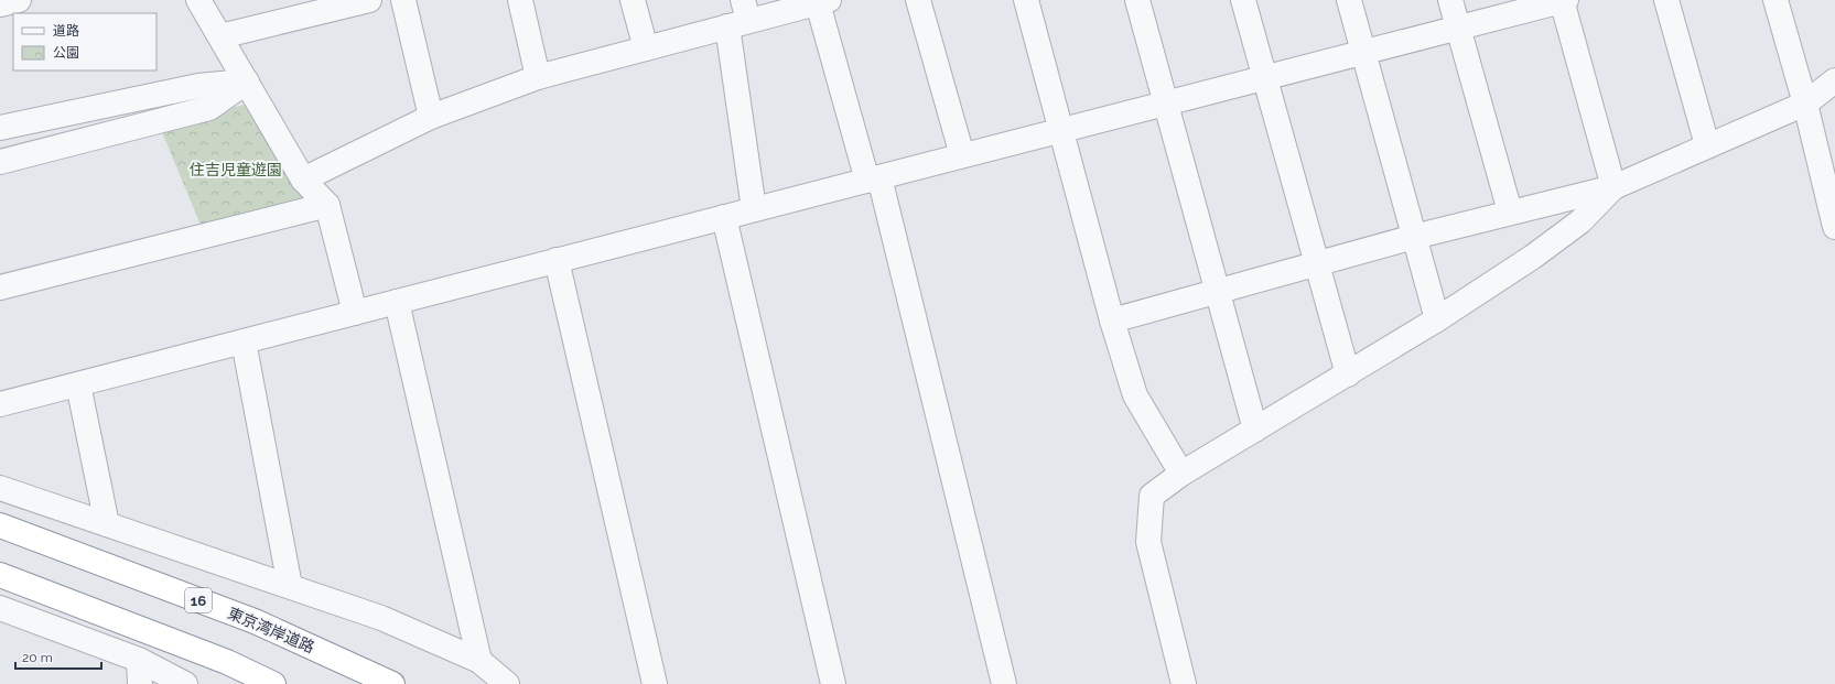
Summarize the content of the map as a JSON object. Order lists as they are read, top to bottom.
{
  "streets": {
    "highway": ["16", "東京湾岸道路"]
  },
  "parks": ["住吉児童遊園"],
  "legend": ["道路", "公園"],
  "scale_bar": "20 m"
}
